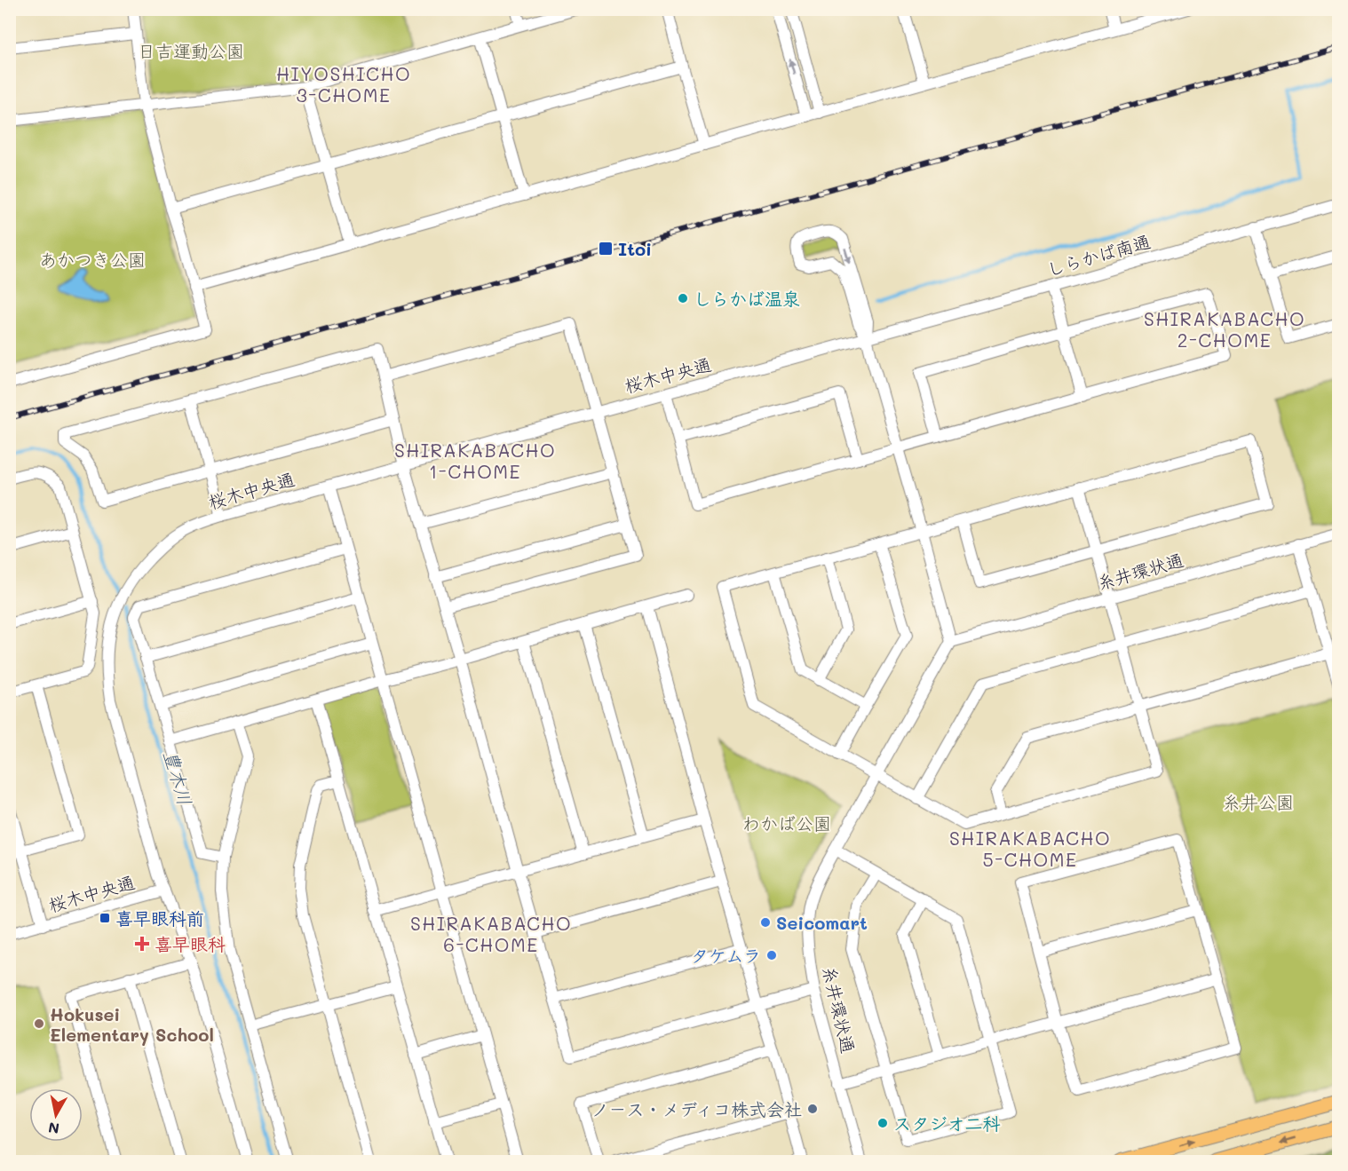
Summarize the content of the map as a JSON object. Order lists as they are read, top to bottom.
{
  "streets": {
    "street": ["しらかば南通", "桜木中央通", "糸井環状通"]
  },
  "crossings": [
    ["しらかば南通", "桜木中央通"]
  ],
  "districts": [
    "HIYOSHICHO 3-CHOME",
    "SHIRAKABACHO 2-CHOME",
    "SHIRAKABACHO 1-CHOME",
    "SHIRAKABACHO 5-CHOME",
    "SHIRAKABACHO 6-CHOME"
  ],
  "water": ["豊木川"],
  "parks": [
    "日吉運動公園",
    "あかつき公園",
    "糸井公園",
    "わかば公園"
  ],
  "places": {
    "transit": ["Itoi", "喜早眼科前"],
    "other": [
      "しらかば温泉",
      "Seicomart",
      "タケムラ",
      "Hokusei Elementary School",
      "ノ－ス・メディコ株式会社",
      "スタジオ二科"
    ],
    "health": ["喜早眼科"]
  },
  "north": "bottom"
}
